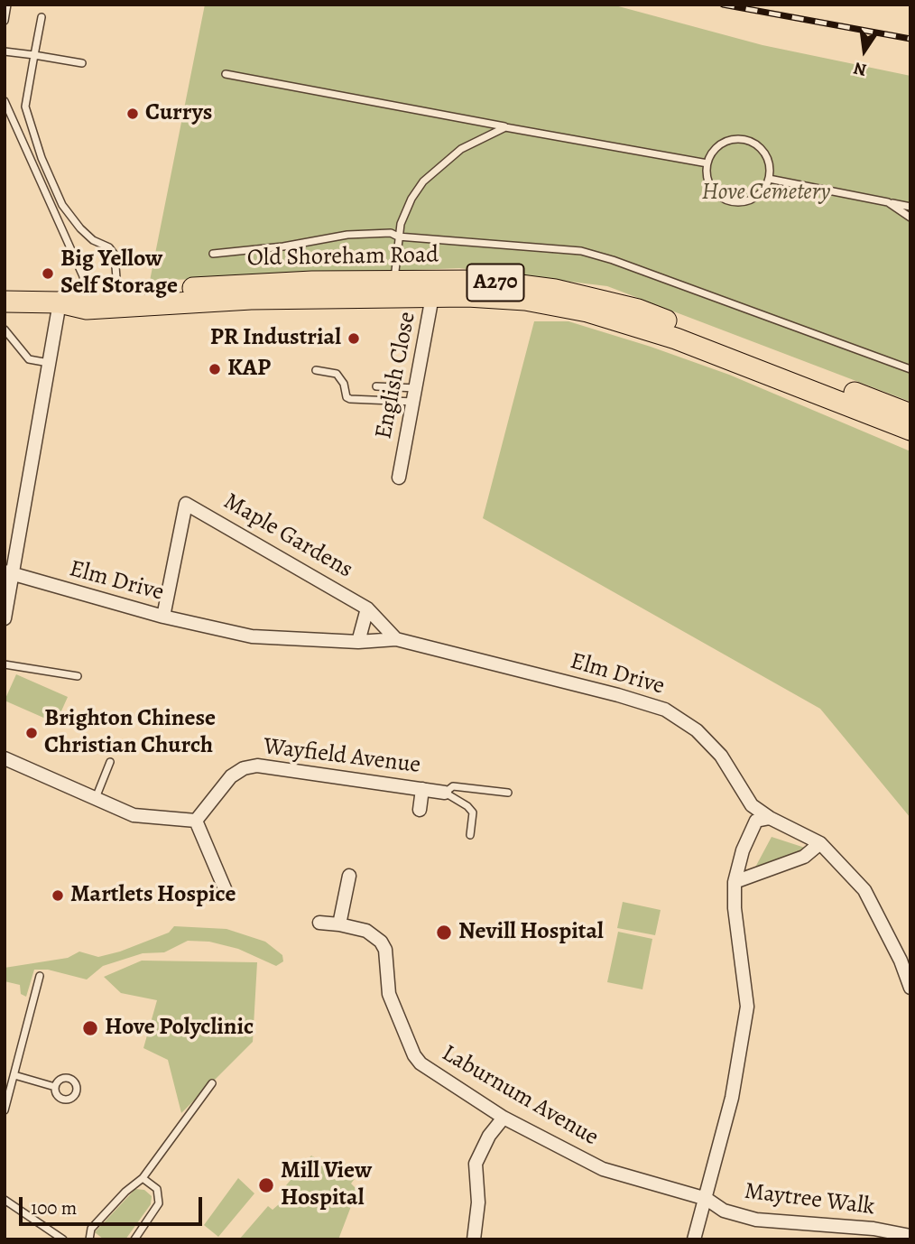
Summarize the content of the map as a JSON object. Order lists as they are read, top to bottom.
{
  "streets": {
    "main road": ["Old Shoreham Road", "A270"],
    "street": [
      "English Close",
      "Maple Gardens",
      "Elm Drive",
      "Wayfield Avenue",
      "Laburnum Avenue",
      "Maytree Walk"
    ]
  },
  "crossings": [
    ["Old Shoreham Road", "English Close"],
    ["Maple Gardens", "Elm Drive"],
    ["Laburnum Avenue", "Maytree Walk"]
  ],
  "parks": ["Hove Cemetery"],
  "places": [
    "Currys",
    "Big Yellow Self Storage",
    "PR Industrial",
    "KAP",
    "Brighton Chinese Christian Church",
    "Martlets Hospice",
    "Nevill Hospital",
    "Hove Polyclinic",
    "Mill View Hospital"
  ],
  "scale_bar": "100 m",
  "north": "bottom"
}
